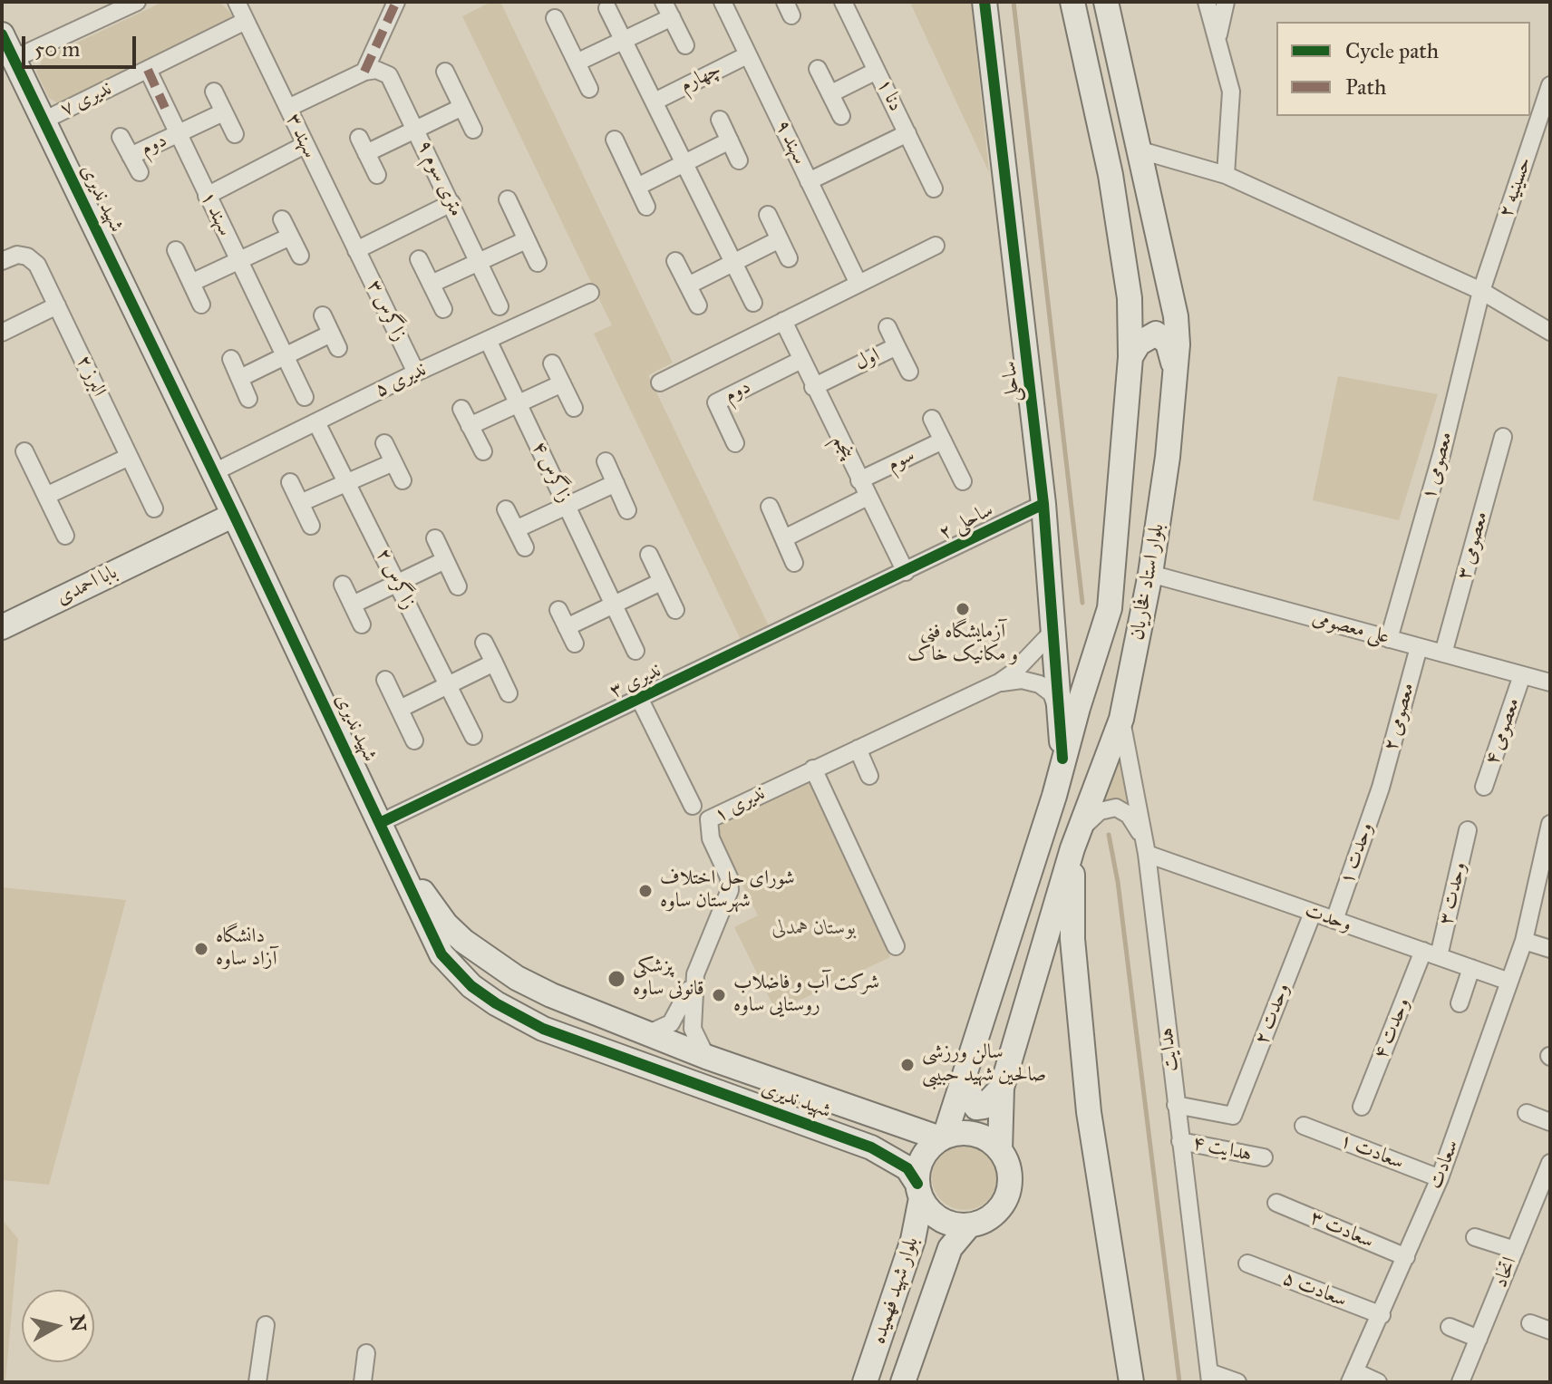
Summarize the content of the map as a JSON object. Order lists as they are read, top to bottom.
{
  "streets": {
    "street": [
      "چهارم",
      "دنا ۱",
      "ندیری ۷",
      "سهند ۳",
      "سهند ۹",
      "دوم",
      "۹ متری سوم",
      "حسینیه ۲",
      "شهید ندیری",
      "سهند ۱",
      "زاگرس ۳",
      "اول",
      "البرز ۲",
      "ندیری ۵",
      "ساحلی",
      "پنجم",
      "سوم",
      "معصومی ۱",
      "زاگرس ۴",
      "ساحلی ۲",
      "معصومی ۳",
      "زاگرس ۲",
      "بلوار استاد فخاریان",
      "بابا احمدی",
      "علی معصومی",
      "ندیری ۳",
      "معصومی ۲",
      "معصومی ۴",
      "ندیری ۱",
      "وحدت ۱",
      "وحدت ۳",
      "وحدت",
      "وحدت ۲",
      "وحدت ۴",
      "هدایت",
      "هدایت ۴",
      "سعادت ۱",
      "سعادت",
      "سعادت ۳",
      "اتحاد",
      "سعادت ۵",
      "بلوار شهید فهمیده"
    ]
  },
  "crossings": [
    ["چهارم", "سهند ۹"],
    ["ندیری ۷", "سهند ۳"],
    ["ندیری ۷", "شهید ندیری"],
    ["ندیری ۷", "سهند ۱"],
    ["سهند ۳", "زاگرس ۳"],
    ["دوم", "سهند ۱"],
    ["دوم", "پنجم"],
    ["حسینیه ۲", "معصومی ۱"],
    ["شهید ندیری", "ندیری ۵"],
    ["شهید ندیری", "بلوار استاد فخاریان"],
    ["شهید ندیری", "بابا احمدی"],
    ["شهید ندیری", "ندیری ۳"],
    ["شهید ندیری", "ندیری ۱"],
    ["شهید ندیری", "بلوار شهید فهمیده"],
    ["زاگرس ۳", "ندیری ۵"],
    ["اول", "پنجم"],
    ["ندیری ۵", "زاگرس ۴"],
    ["ندیری ۵", "زاگرس ۲"],
    ["ساحلی", "ساحلی ۲"],
    ["ساحلی", "بلوار استاد فخاریان"],
    ["پنجم", "سوم"],
    ["پنجم", "ساحلی ۲"],
    ["پنجم", "ندیری ۳"],
    ["معصومی ۱", "علی معصومی"],
    ["ساحلی ۲", "ندیری ۳"],
    ["معصومی ۳", "علی معصومی"],
    ["بلوار استاد فخاریان", "علی معصومی"],
    ["بلوار استاد فخاریان", "هدایت"],
    ["بلوار استاد فخاریان", "بلوار شهید فهمیده"],
    ["علی معصومی", "معصومی ۲"],
    ["علی معصومی", "معصومی ۴"],
    ["معصومی ۲", "وحدت ۱"],
    ["وحدت ۱", "وحدت"],
    ["وحدت ۳", "وحدت"],
    ["وحدت ۳", "وحدت ۴"],
    ["وحدت", "وحدت ۲"],
    ["وحدت", "وحدت ۴"],
    ["وحدت", "هدایت"],
    ["وحدت", "سعادت"],
    ["وحدت ۲", "هدایت"],
    ["هدایت", "هدایت ۴"],
    ["سعادت ۱", "سعادت"],
    ["سعادت", "سعادت ۳"],
    ["سعادت", "سعادت ۵"]
  ],
  "parks": ["بوستان همدلی"],
  "places": [
    "آزمایشگاه فنی و مکانیک خاک",
    "شورای حل اختلاف شهرستان ساوه",
    "دانشگاه آزاد ساوه",
    "پزشکی قانونی ساوه",
    "شرکت آب و فاضلاب روستایی ساوه",
    "سالن ورزشی صالحین شهید حبیبی"
  ],
  "legend": ["Cycle path", "Path"],
  "scale_bar": "50 m",
  "north": "right"
}
